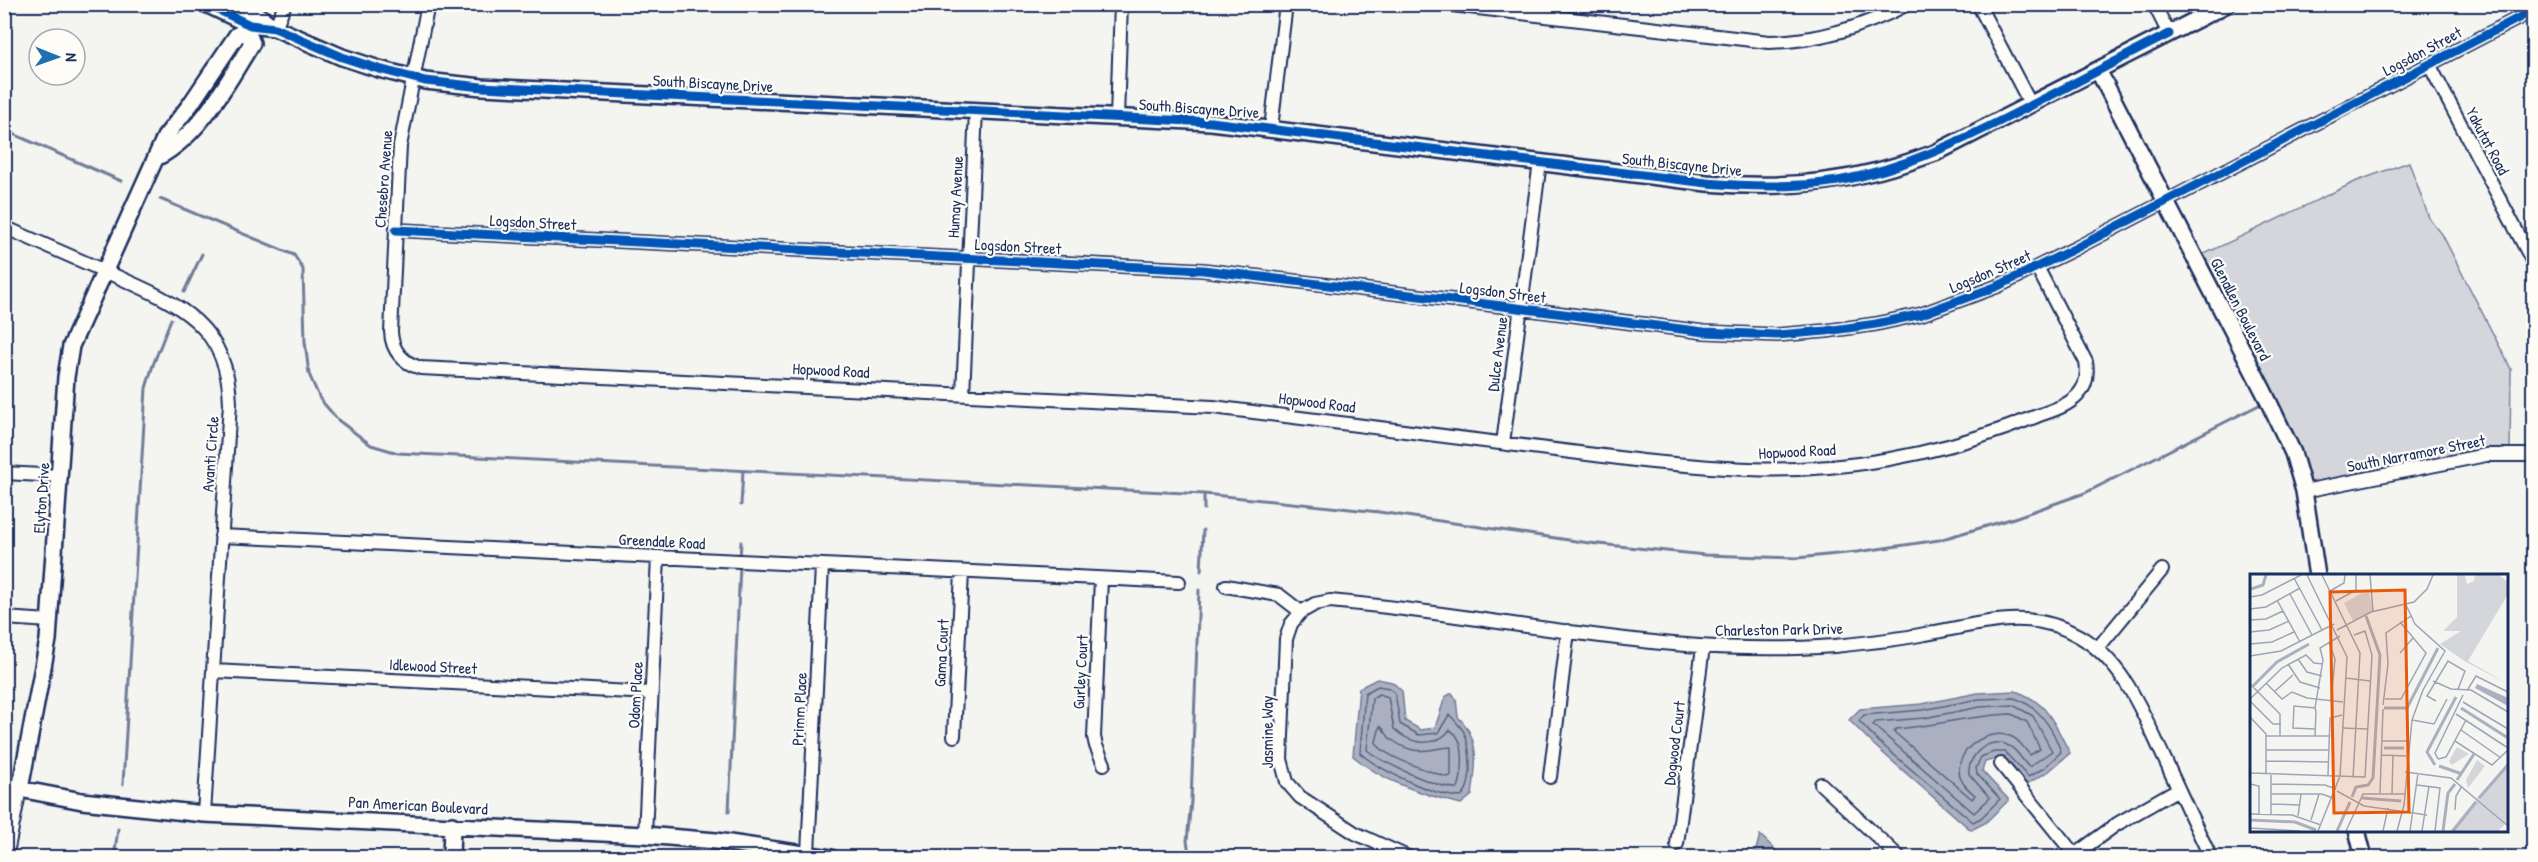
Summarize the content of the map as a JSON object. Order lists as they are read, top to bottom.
{
  "streets": {
    "street": [
      "Logsdon Street",
      "South Biscayne Drive",
      "Yakutat Road",
      "Chesebro Avenue",
      "Humay Avenue",
      "Glenallen Boulevard",
      "Dulce Avenue",
      "Hopwood Road",
      "South Narramore Street",
      "Avanti Circle",
      "Elyton Drive",
      "Greendale Road",
      "Charleston Park Drive",
      "Gama Court",
      "Idlewood Street",
      "Gurley Court",
      "Odom Place",
      "Primm Place",
      "Jasmine Way",
      "Dogwood Court",
      "Pan American Boulevard"
    ]
  },
  "crossings": [
    ["Logsdon Street", "Yakutat Road"],
    ["Logsdon Street", "Chesebro Avenue"],
    ["Logsdon Street", "Humay Avenue"],
    ["Logsdon Street", "Glenallen Boulevard"],
    ["Logsdon Street", "Dulce Avenue"],
    ["Logsdon Street", "Hopwood Road"],
    ["South Biscayne Drive", "Chesebro Avenue"],
    ["South Biscayne Drive", "Humay Avenue"],
    ["South Biscayne Drive", "Glenallen Boulevard"],
    ["South Biscayne Drive", "Dulce Avenue"],
    ["South Biscayne Drive", "Elyton Drive"],
    ["Chesebro Avenue", "Hopwood Road"],
    ["Humay Avenue", "Hopwood Road"],
    ["Glenallen Boulevard", "South Narramore Street"],
    ["Dulce Avenue", "Hopwood Road"],
    ["Avanti Circle", "Elyton Drive"],
    ["Avanti Circle", "Greendale Road"],
    ["Avanti Circle", "Idlewood Street"],
    ["Avanti Circle", "Pan American Boulevard"],
    ["Elyton Drive", "Pan American Boulevard"],
    ["Greendale Road", "Gama Court"],
    ["Greendale Road", "Gurley Court"],
    ["Greendale Road", "Odom Place"],
    ["Greendale Road", "Primm Place"],
    ["Charleston Park Drive", "Jasmine Way"],
    ["Charleston Park Drive", "Dogwood Court"],
    ["Idlewood Street", "Odom Place"],
    ["Odom Place", "Pan American Boulevard"],
    ["Primm Place", "Pan American Boulevard"]
  ],
  "north": "right"
}
